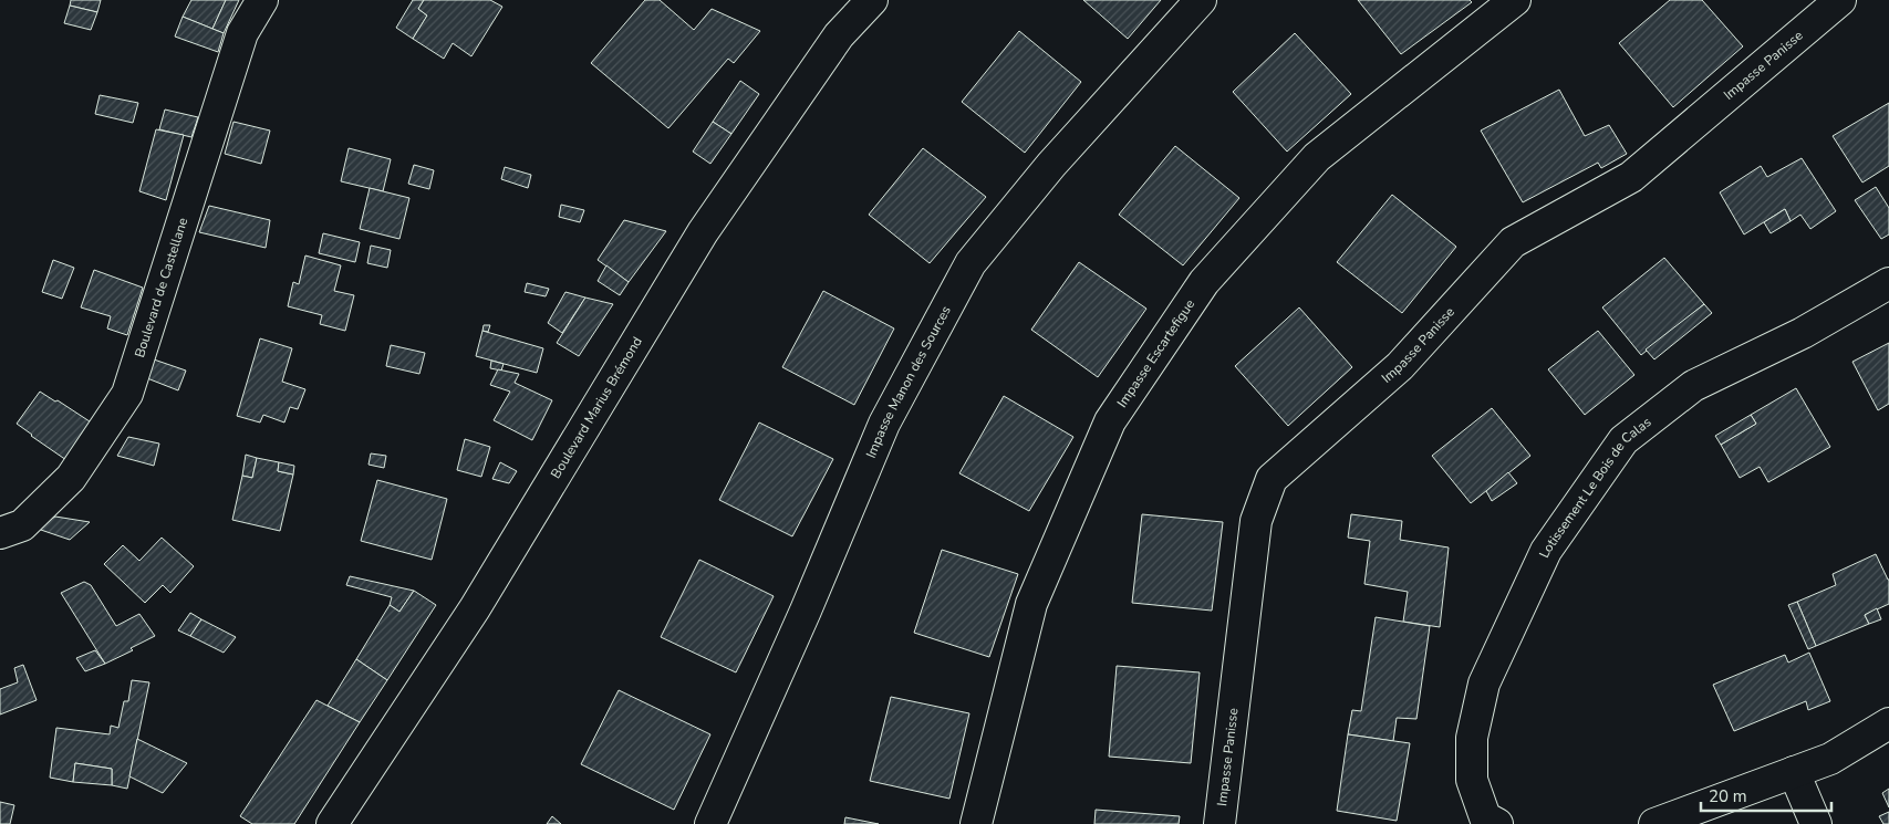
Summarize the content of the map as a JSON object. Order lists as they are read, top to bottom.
{
  "streets": {
    "street": [
      "Impasse Panisse",
      "Boulevard de Castellane",
      "Impasse Escartefigue",
      "Impasse Manon des Sources",
      "Boulevard Marius Brémond",
      "Lotissement Le Bois de Calas"
    ]
  },
  "scale_bar": "20 m"
}
